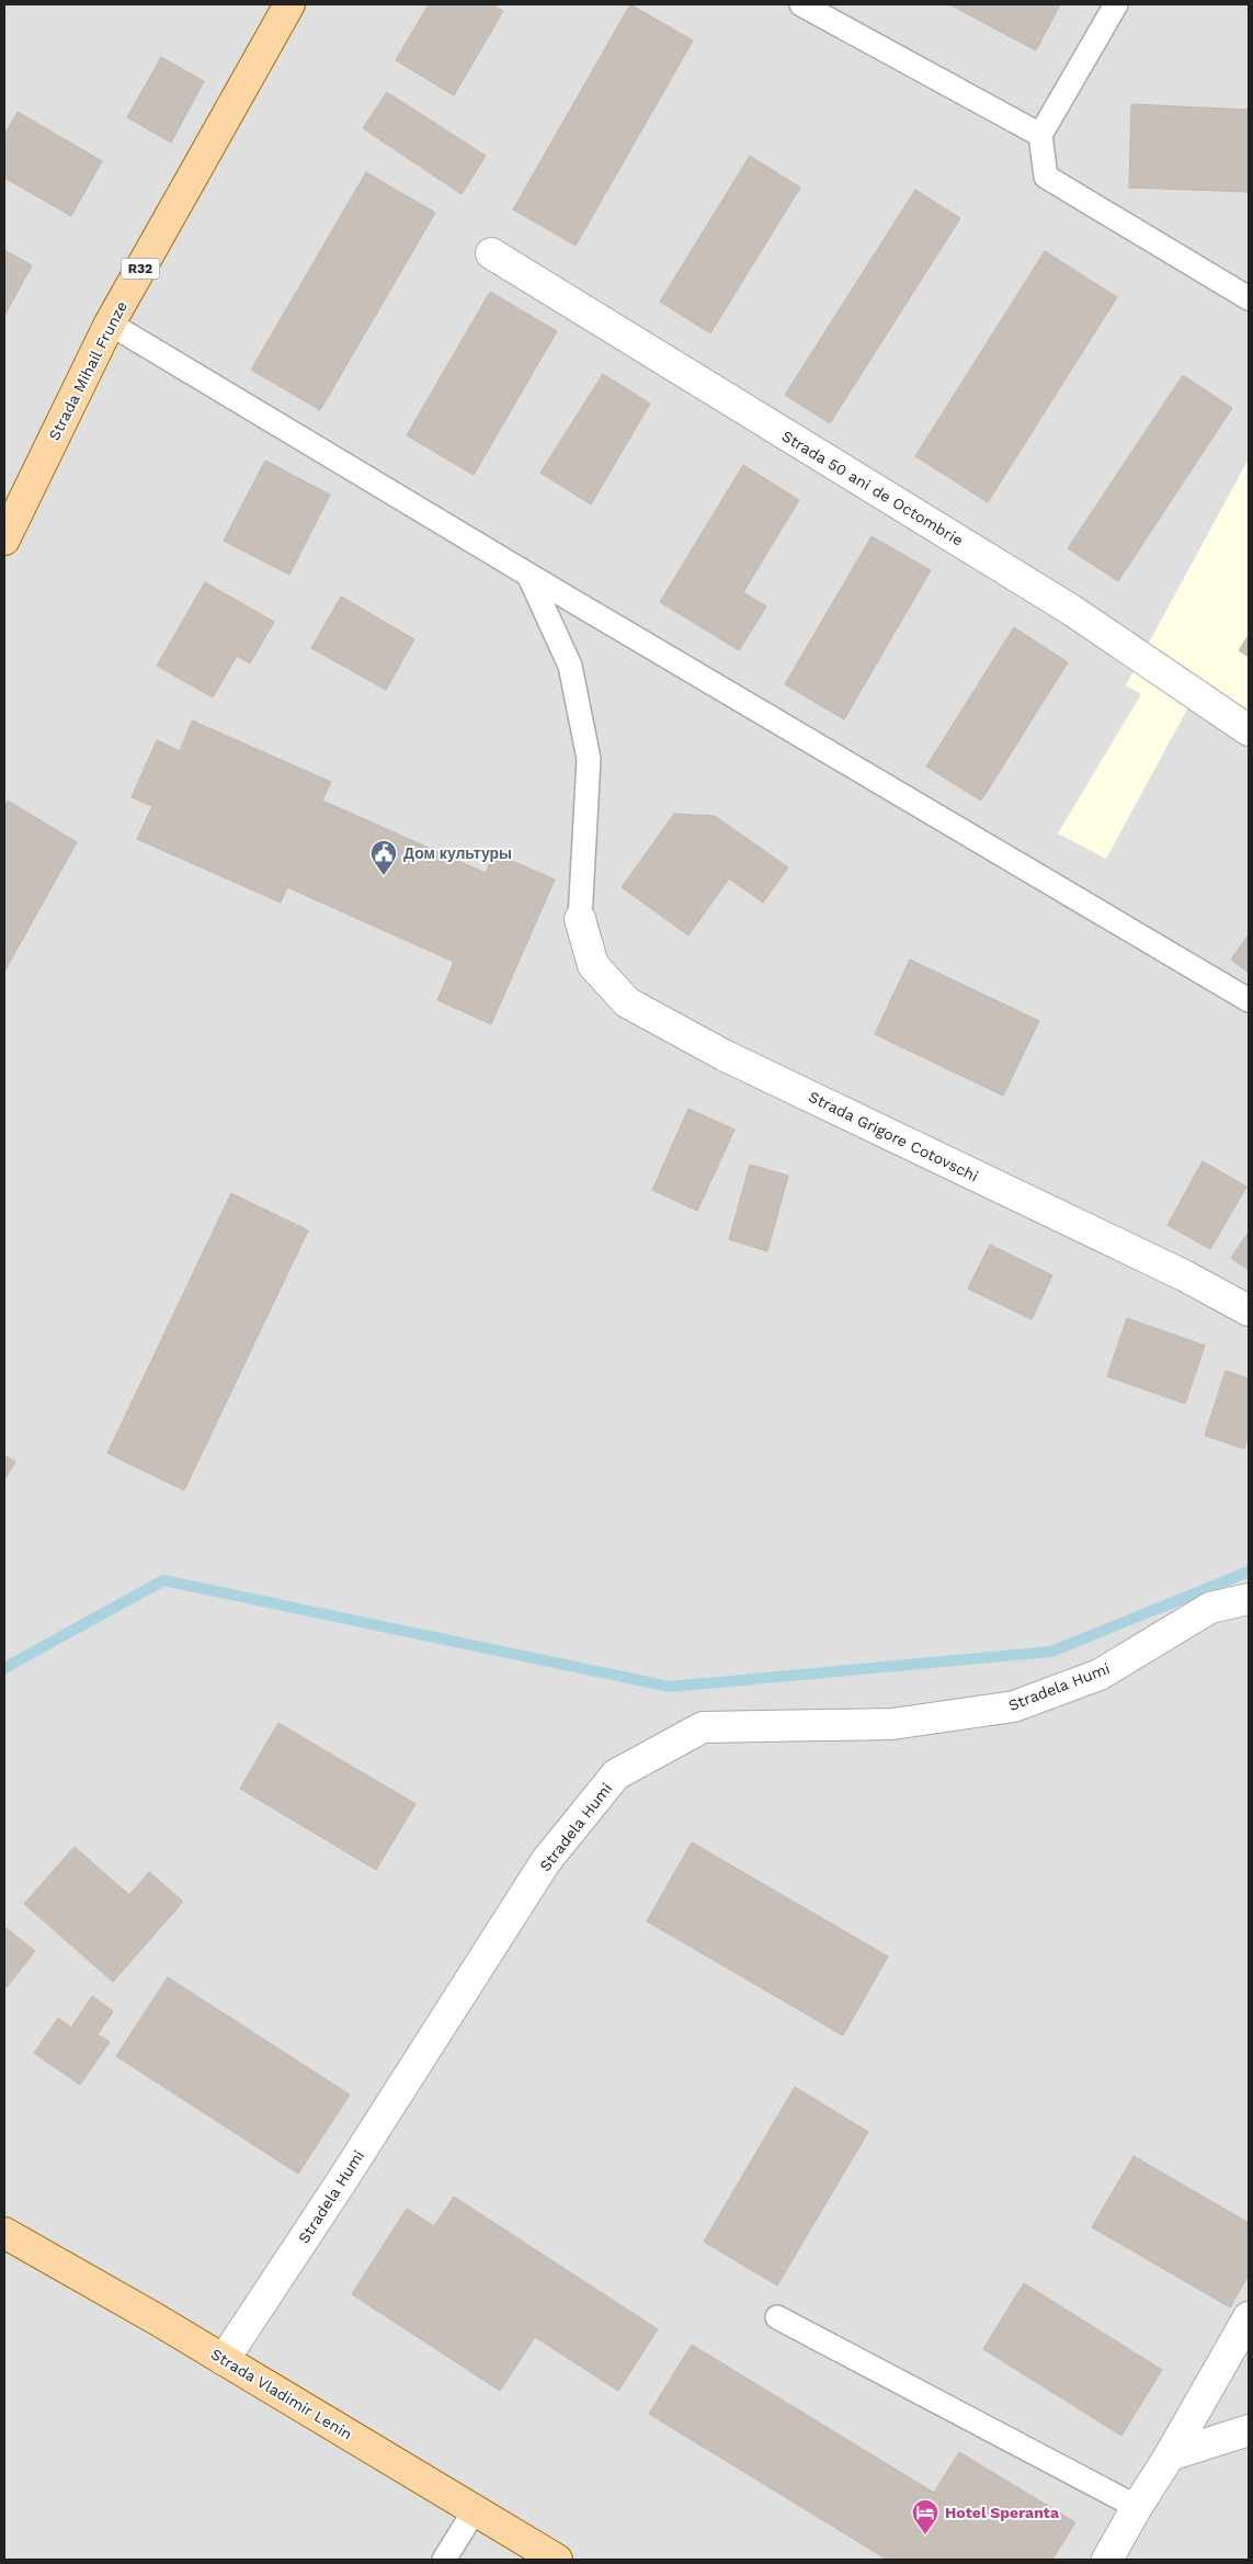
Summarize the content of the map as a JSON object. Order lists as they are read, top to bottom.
{
  "streets": {
    "main road": ["R32", "Strada Mihail Frunze", "Strada Vladimir Lenin"],
    "street": ["Strada 50 ani de Octombrie", "Strada Grigore Cotovschi", "Stradela Humi"]
  },
  "crossings": [
    ["Stradela Humi", "Strada Vladimir Lenin"]
  ],
  "places": {
    "public building": ["Дом культуры"],
    "hotel": ["Hotel Speranta"]
  }
}
